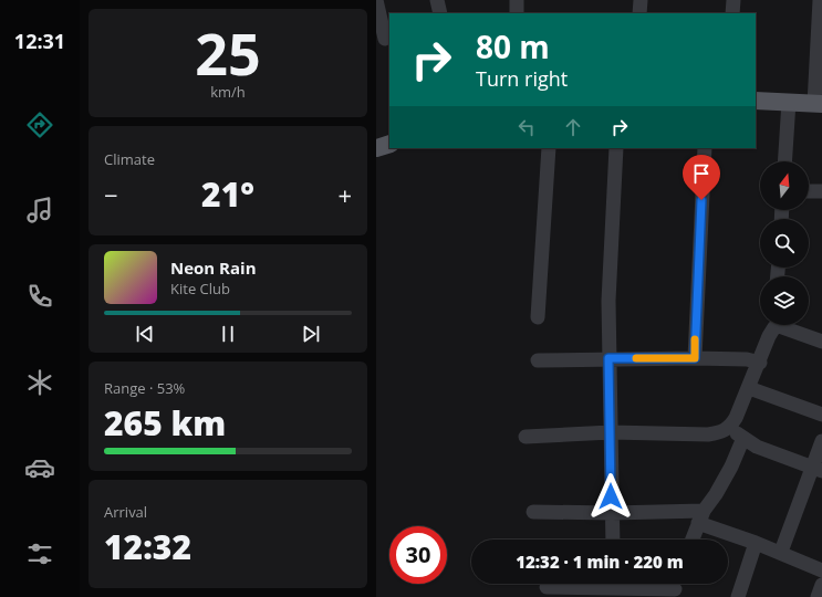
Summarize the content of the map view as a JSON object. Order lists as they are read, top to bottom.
{
  "north": "top",
  "page": {
    "tabs": "12:31",
    "tile": [
      ["25", "km/h"],
      "Climate",
      ["Range · 53%", "265 km"],
      ["Arrival", "12:32"]
    ],
    "turn": ["80 m", "Turn right"],
    "heat": ["−", "21°", "+"],
    "song": ["Neon Rain", "Kite Club"],
    "limit": "30",
    "trip": "12:32 · 1 min · 220 m"
  }
}
